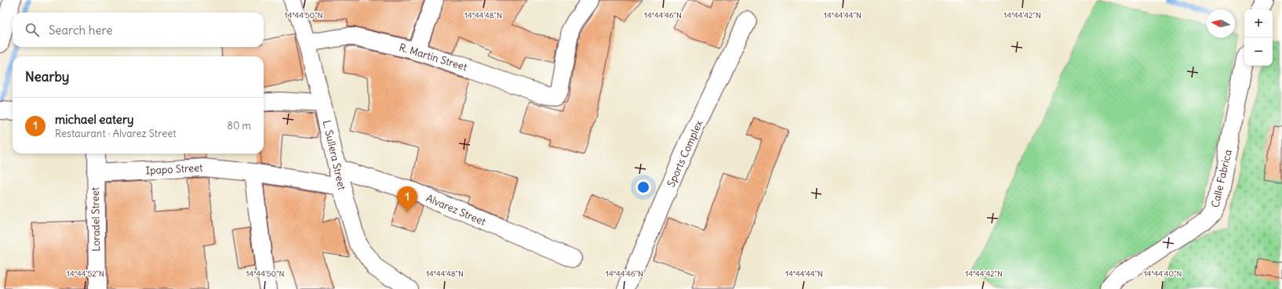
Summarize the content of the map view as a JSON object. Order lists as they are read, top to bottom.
{
  "streets": {
    "street": [
      "R. Martin Street",
      "Sports Complex",
      "L. Sullera Street",
      "Ipapo Street",
      "Calle Fabrica",
      "Alvarez Street",
      "Loradel Street"
    ]
  },
  "crossings": [
    ["R. Martin Street", "L. Sullera Street"],
    ["L. Sullera Street", "Ipapo Street"],
    ["L. Sullera Street", "Alvarez Street"],
    ["Ipapo Street", "Loradel Street"]
  ],
  "north": "left",
  "page": {
    "map_buttons": ["+", "−"],
    "search": "Search here",
    "heading": "Nearby",
    "list": [
      {
        "mark": "1",
        "name": "michael eatery",
        "note": "Restaurant · Alvarez Street",
        "value": "80 m"
      }
    ],
    "pins": "1"
  },
  "coordinates": [
    "14°44'50\"N",
    "14°44'48\"N",
    "14°44'46\"N",
    "14°44'44\"N",
    "14°44'42\"N",
    "14°44'52\"N",
    "14°44'40\"N"
  ]
}
